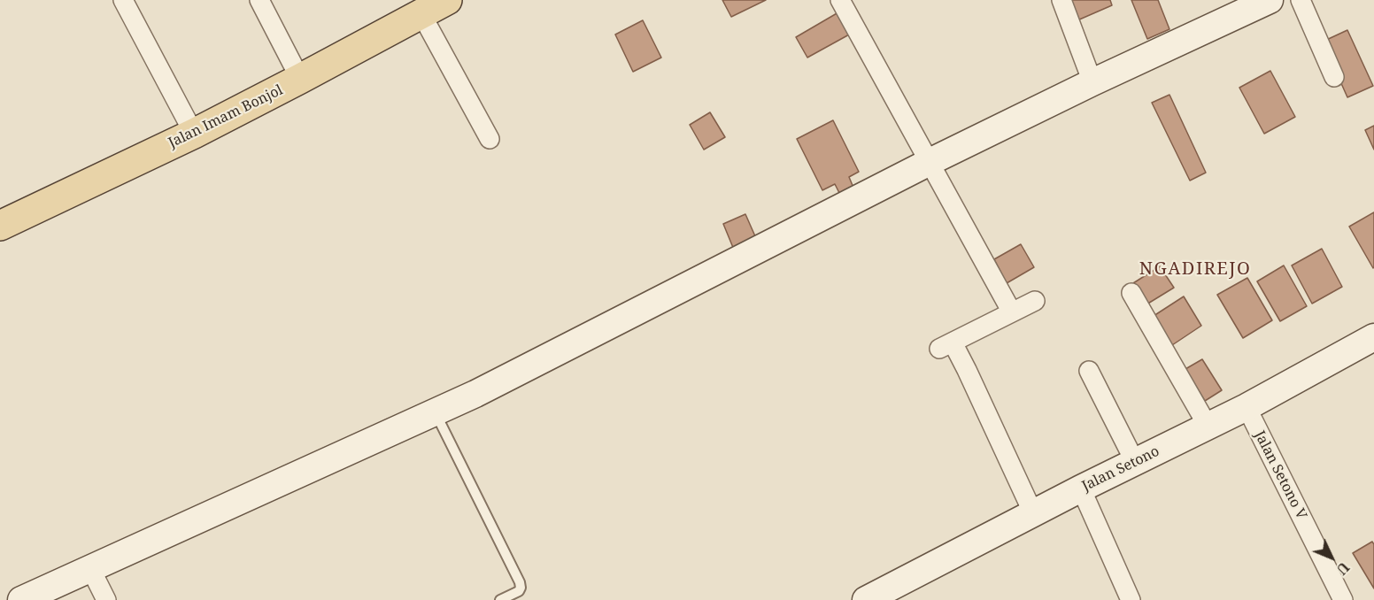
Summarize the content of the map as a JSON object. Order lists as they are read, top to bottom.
{
  "streets": {
    "main road": ["Jalan Imam Bonjol"],
    "street": ["Jalan Setono", "Jalan Setono V"]
  },
  "crossings": [
    ["Jalan Setono", "Jalan Setono V"]
  ],
  "districts": ["NGADIREJO"],
  "north": "bottom right"
}
